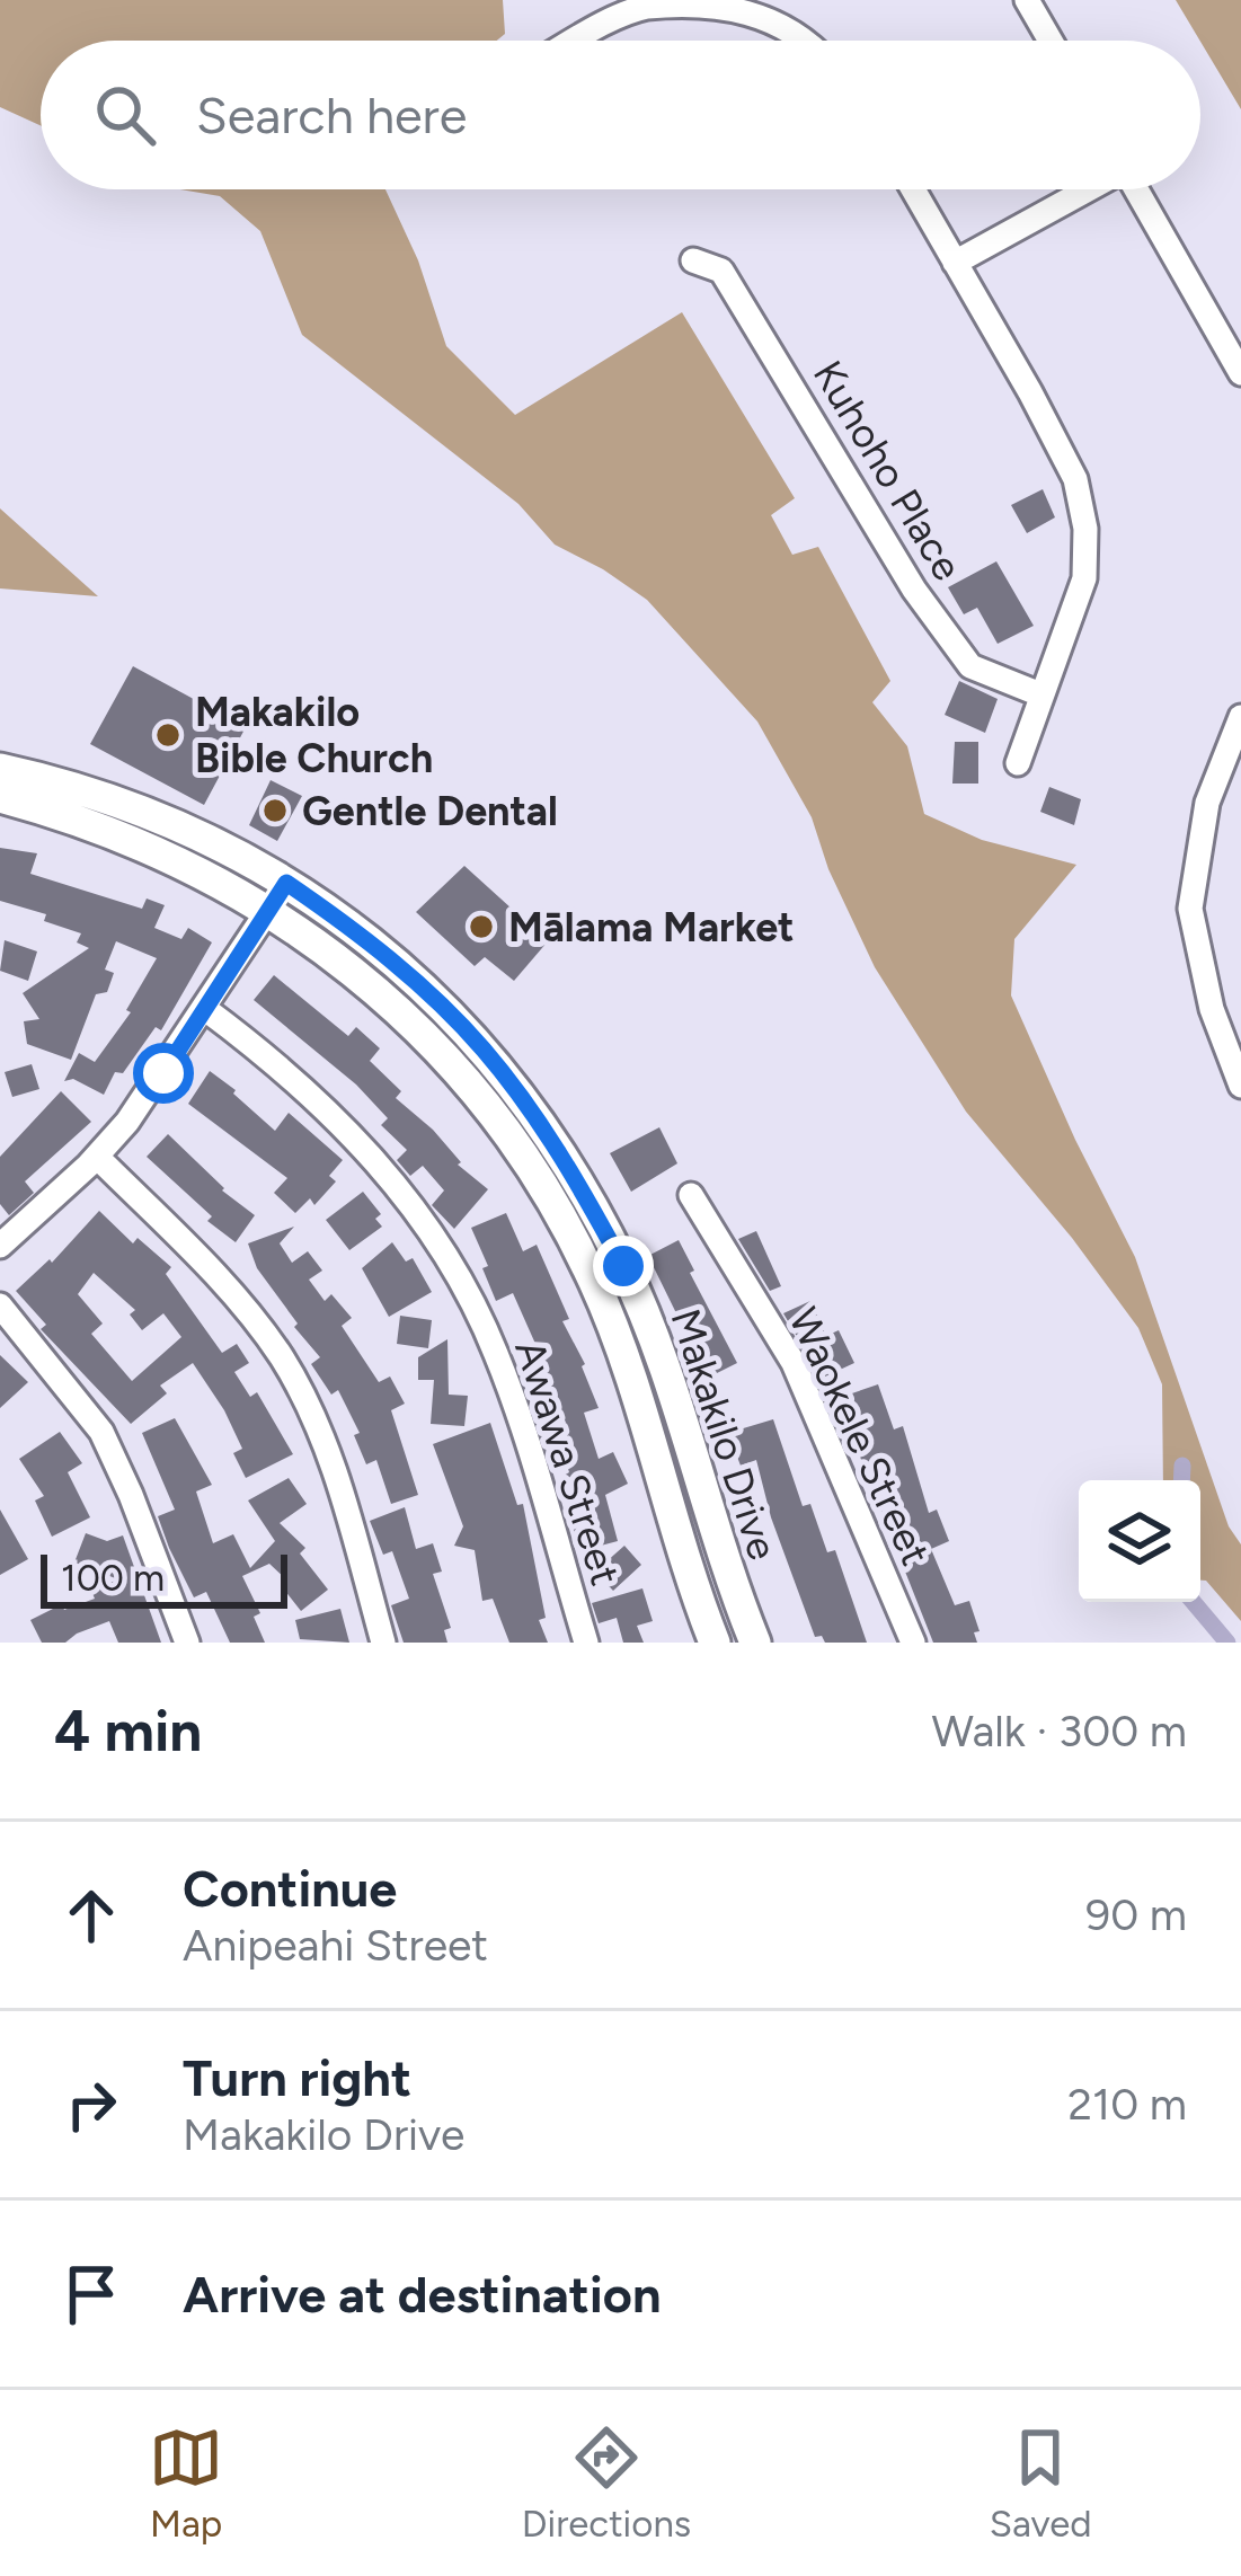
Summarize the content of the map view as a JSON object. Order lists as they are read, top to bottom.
{
  "streets": {
    "main road": ["Makakilo Drive"],
    "street": ["Kuhoho Place", "Waokele Street", "Awawa Street"]
  },
  "places": ["Makakilo Bible Church", "Gentle Dental", "Mālama Market"],
  "scale_bar": "100 m",
  "page": {
    "search": "Search here",
    "scale": "100 m",
    "heading": ["4 min", "Walk · 300 m"],
    "list": [
      ["Continue", "Anipeahi Street", "90 m"],
      ["Turn right", "Makakilo Drive", "210 m"],
      "Arrive at destination"
    ],
    "nav": ["Map", "Directions", "Saved"]
  }
}
